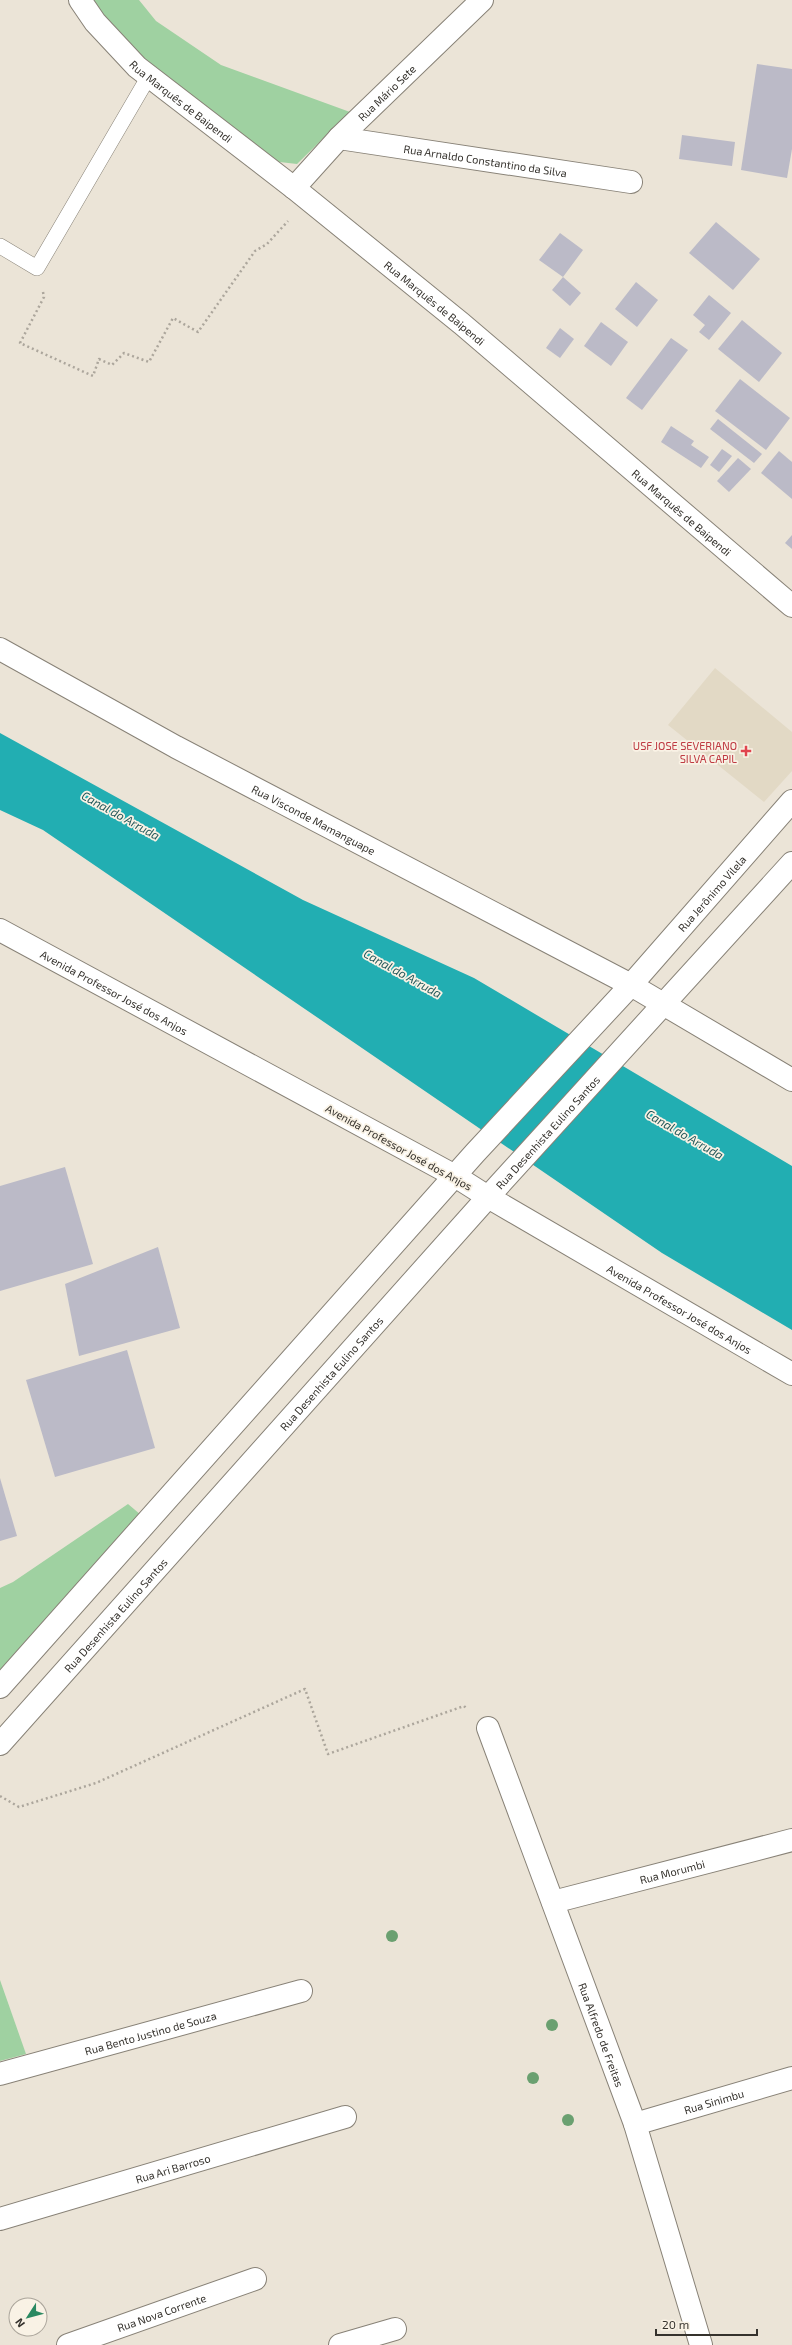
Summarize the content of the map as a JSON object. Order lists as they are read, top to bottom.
{
  "streets": {
    "street": [
      "Rua Mário Sete",
      "Rua Marquês de Baipendi",
      "Rua Arnaldo Constantino da Silva",
      "Rua Visconde Mamanguape",
      "Rua Jerônimo Vilela",
      "Avenida Professor José dos Anjos",
      "Rua Desenhista Eulino Santos",
      "Rua Morumbi",
      "Rua Bento Justino de Souza",
      "Rua Alfredo de Freitas",
      "Rua Sinimbu",
      "Rua Ari Barroso",
      "Rua Nova Corrente"
    ]
  },
  "crossings": [
    ["Rua Mário Sete", "Rua Marquês de Baipendi"],
    ["Rua Mário Sete", "Rua Arnaldo Constantino da Silva"],
    ["Rua Visconde Mamanguape", "Rua Jerônimo Vilela"],
    ["Avenida Professor José dos Anjos", "Rua Desenhista Eulino Santos"],
    ["Rua Morumbi", "Rua Alfredo de Freitas"],
    ["Rua Alfredo de Freitas", "Rua Sinimbu"]
  ],
  "water": ["Canal do Arruda"],
  "places": {
    "health": ["USF JOSE SEVERIANO SILVA CAPIL"]
  },
  "scale_bar": "20 m",
  "north": "bottom left"
}
